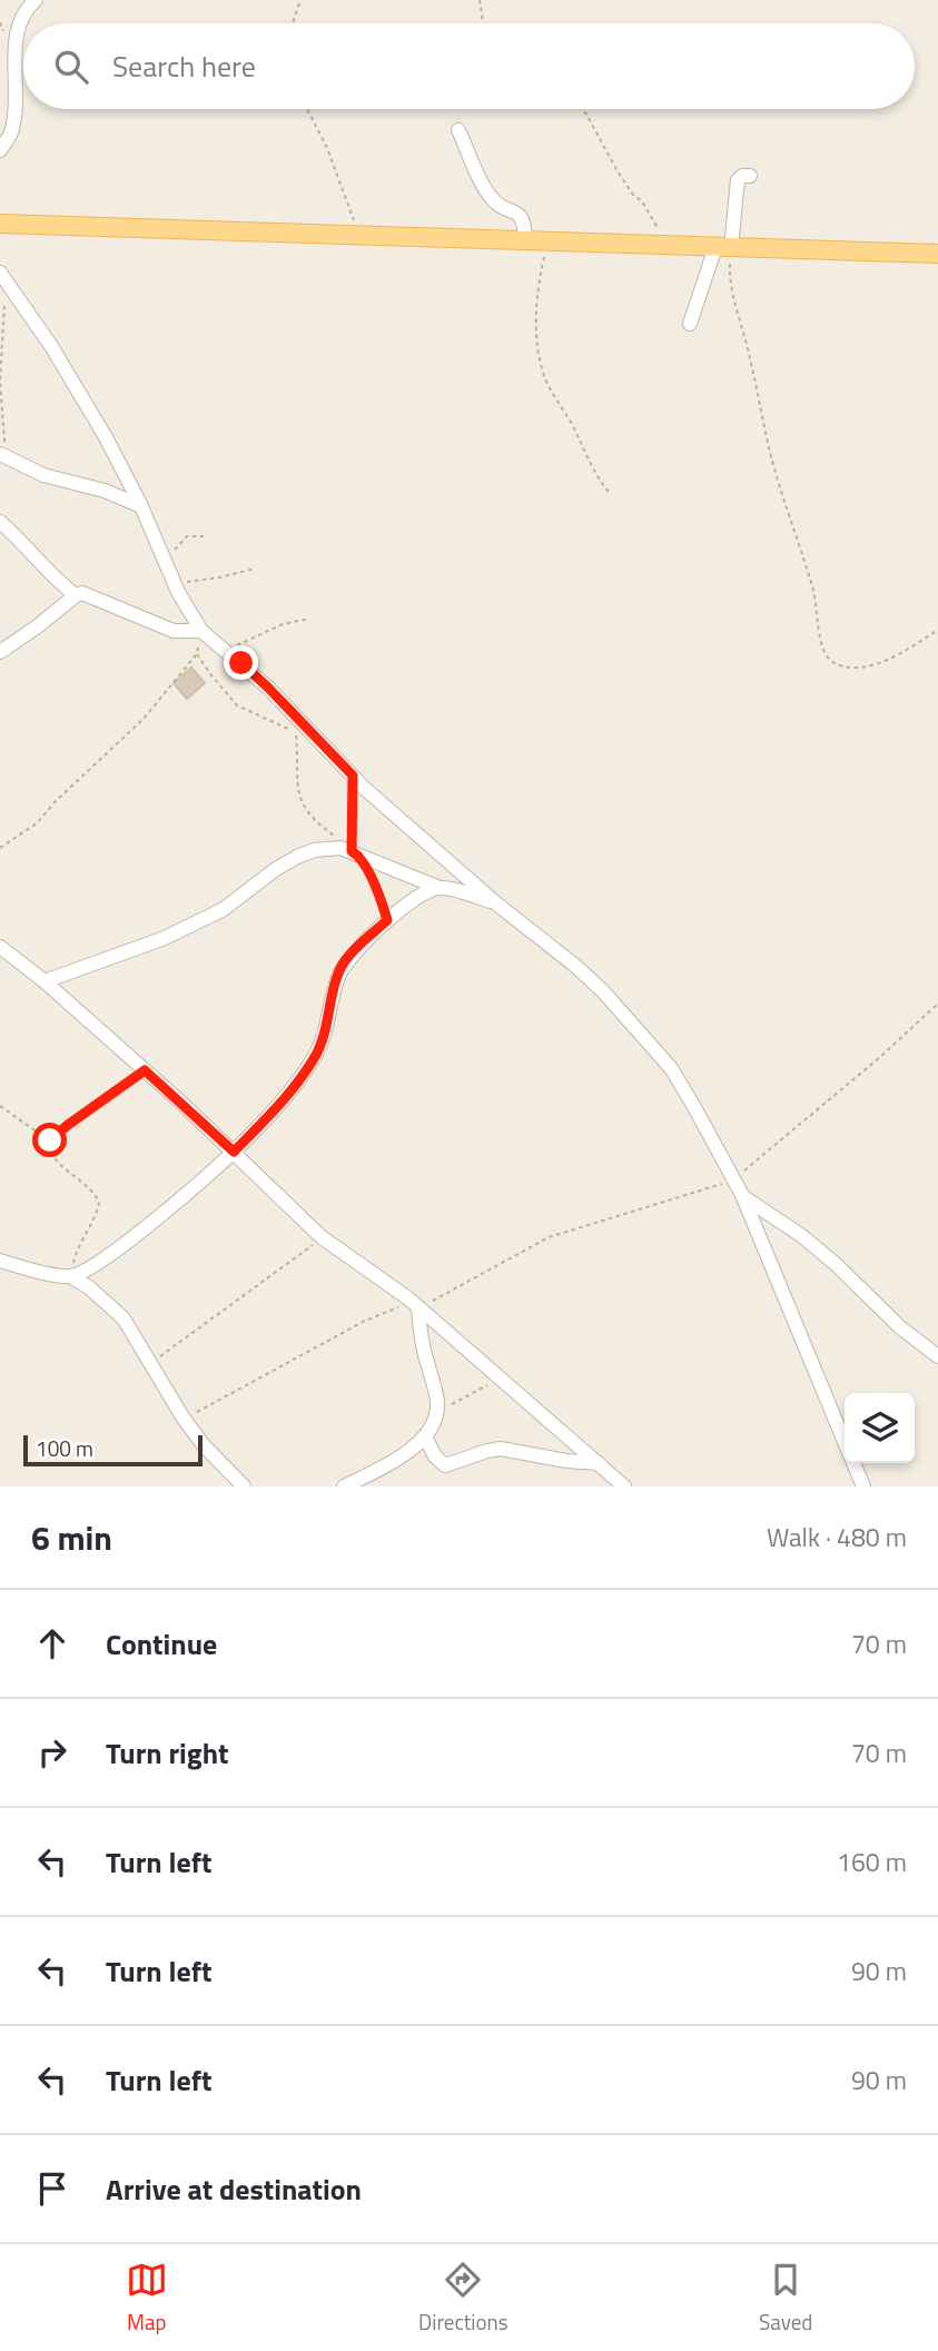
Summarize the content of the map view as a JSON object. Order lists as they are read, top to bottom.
{
  "scale_bar": "100 m",
  "page": {
    "search": "Search here",
    "scale": "100 m",
    "heading": ["6 min", "Walk · 480 m"],
    "list": [
      ["Continue", "70 m"],
      ["Turn right", "70 m"],
      ["Turn left", "160 m"],
      ["Turn left", "90 m"],
      ["Turn left", "90 m"],
      "Arrive at destination"
    ],
    "nav": ["Map", "Directions", "Saved"]
  }
}
